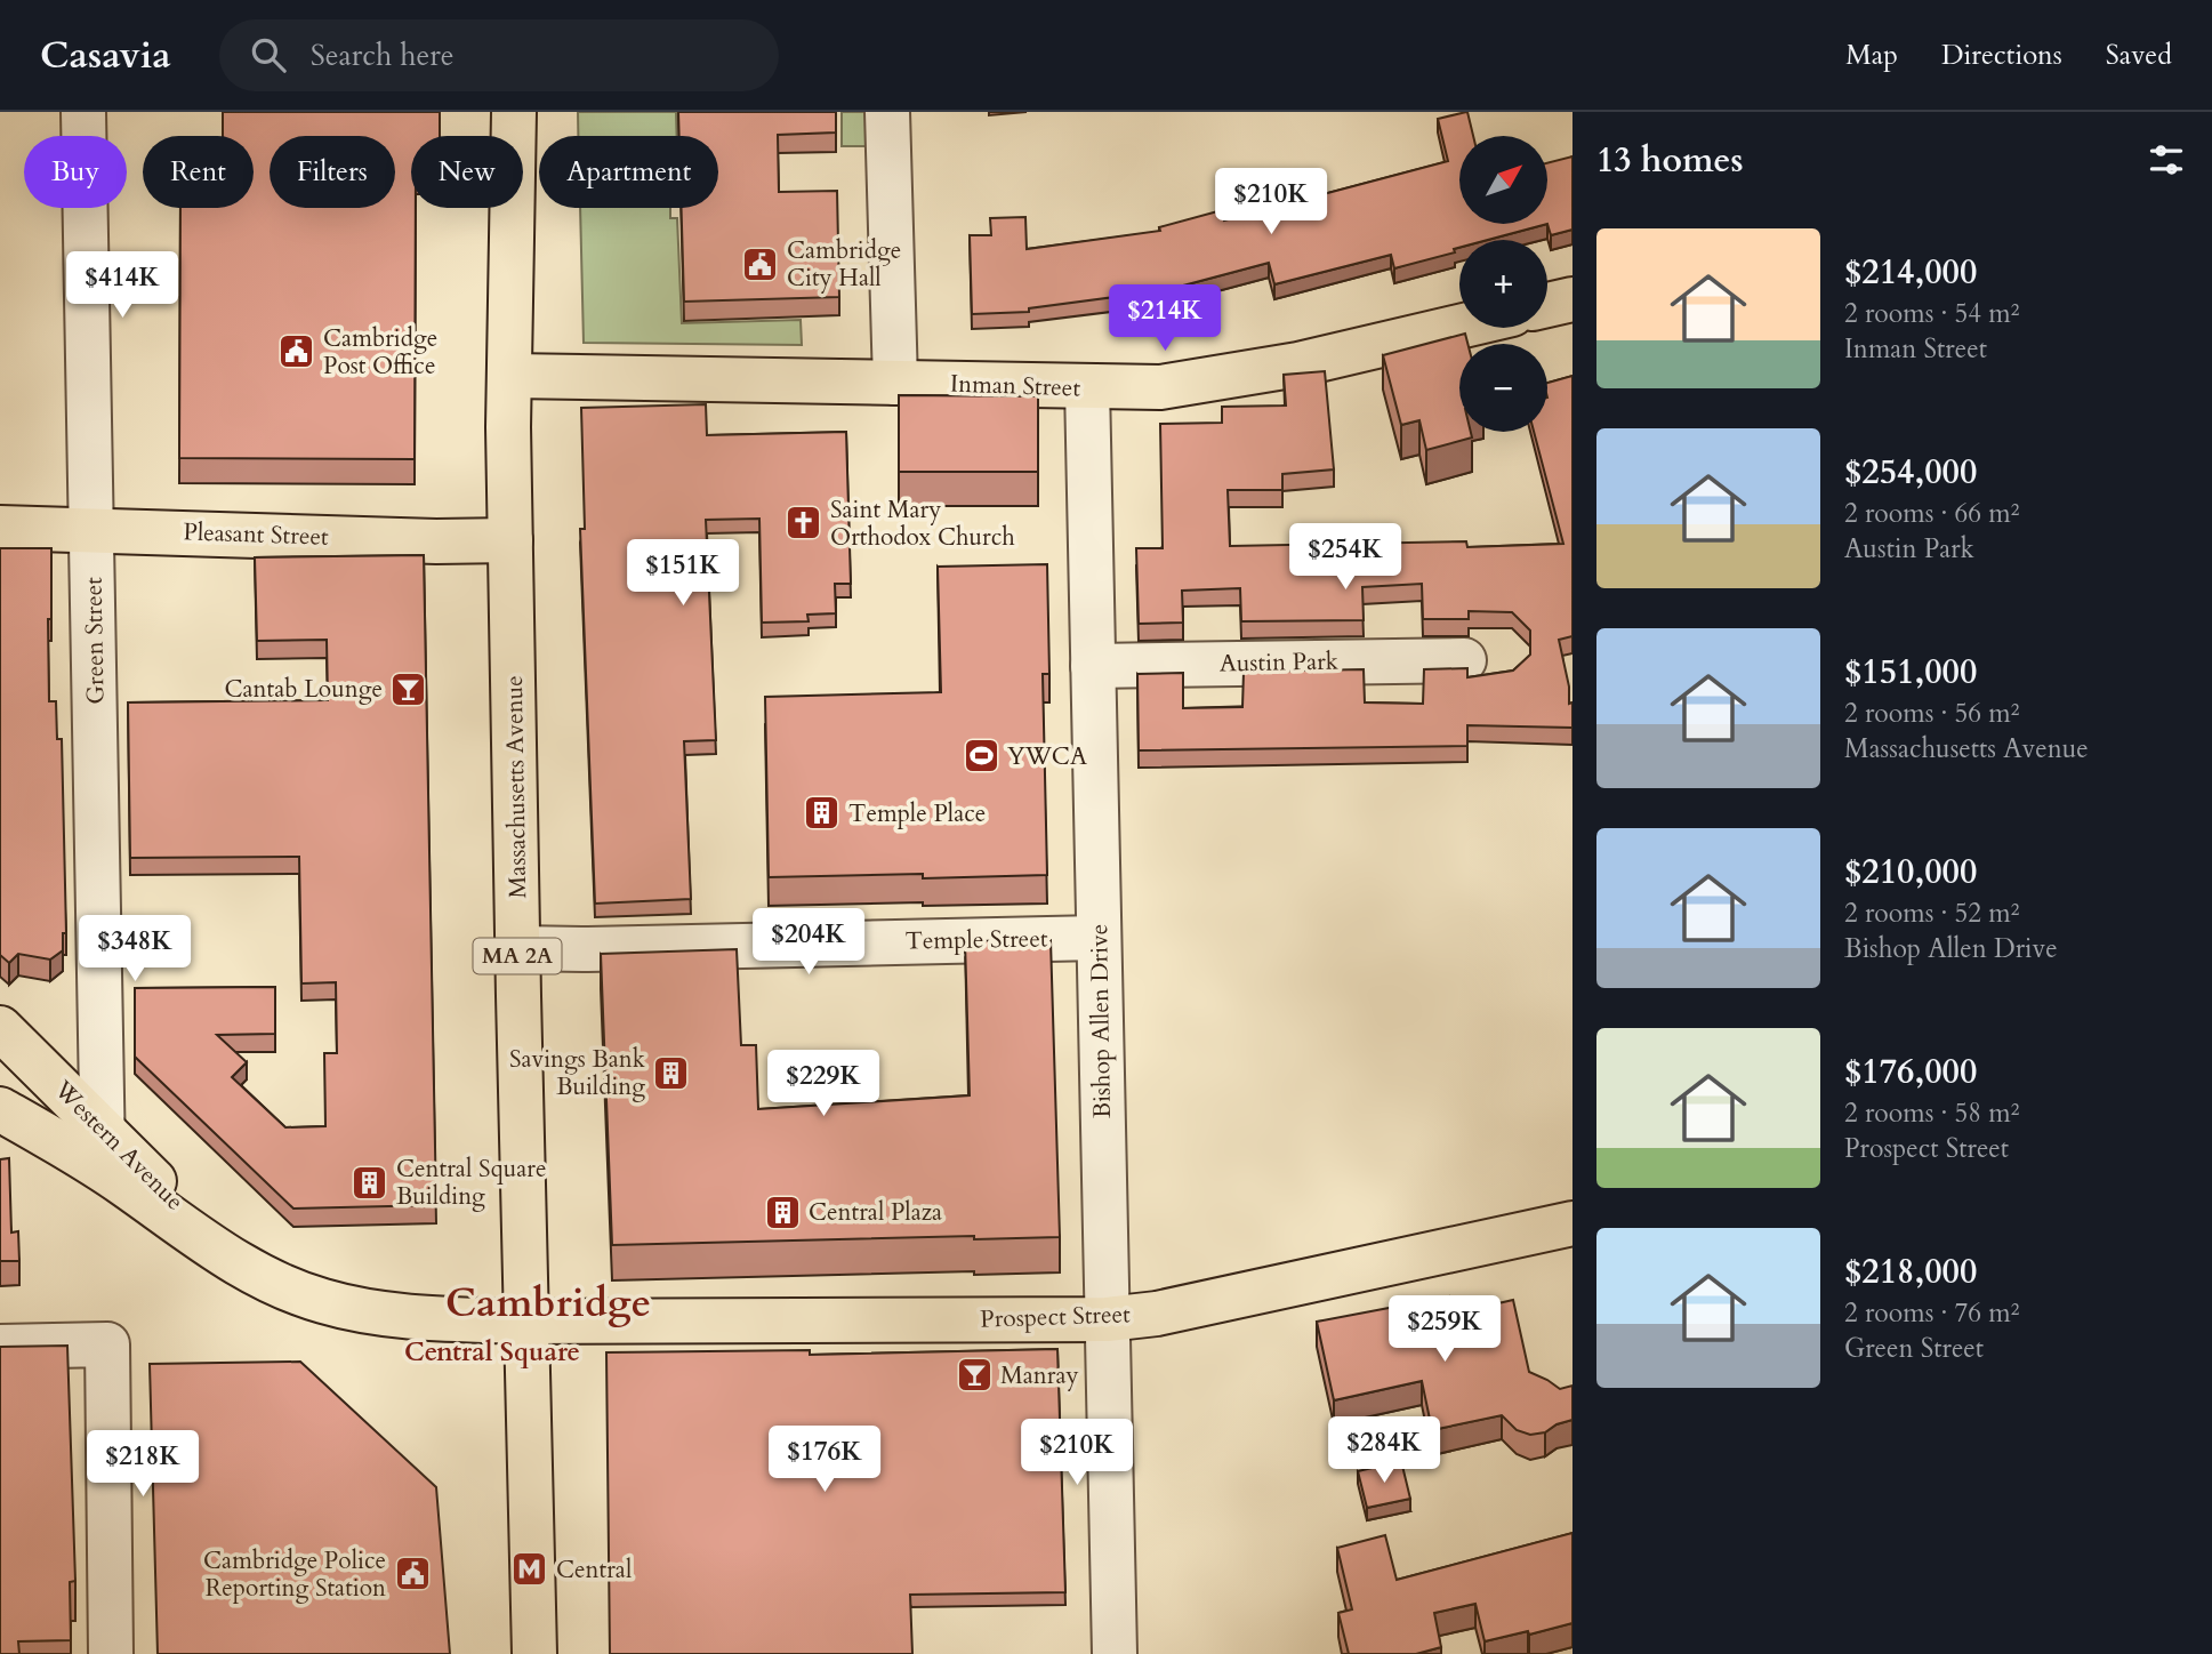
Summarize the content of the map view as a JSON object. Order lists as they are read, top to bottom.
{
  "streets": {
    "main road": [
      "Inman Street",
      "Pleasant Street",
      "Massachusetts Avenue",
      "MA 2A",
      "Western Avenue",
      "Prospect Street"
    ],
    "street": [
      "Green Street",
      "Austin Park",
      "Temple Street",
      "Bishop Allen Drive"
    ]
  },
  "crossings": [
    ["Inman Street", "Massachusetts Avenue"],
    ["Inman Street", "Bishop Allen Drive"],
    ["Pleasant Street", "Green Street"],
    ["Pleasant Street", "Massachusetts Avenue"],
    ["Green Street", "Western Avenue"],
    ["Green Street", "Prospect Street"],
    ["Austin Park", "Bishop Allen Drive"],
    ["Massachusetts Avenue", "Temple Street"],
    ["Massachusetts Avenue", "Prospect Street"],
    ["Temple Street", "Bishop Allen Drive"],
    ["Bishop Allen Drive", "Prospect Street"],
    ["Western Avenue", "Prospect Street"]
  ],
  "districts": ["Cambridge", "Central Square"],
  "places": {
    "public building": ["Cambridge City Hall", "Cambridge Post Office", "Cambridge Police Reporting Station"],
    "church": ["Saint Mary Orthodox Church"],
    "bar": ["Cantab Lounge", "Manray"],
    "sports": ["YWCA"],
    "building": [
      "Temple Place",
      "Savings Bank Building",
      "Central Square Building",
      "Central Plaza"
    ],
    "metro station": ["Central"]
  },
  "north": "top right",
  "page": {
    "header": "Casavia",
    "search": "Search here",
    "nav": ["Map", "Directions", "Saved"],
    "heading": "13 homes",
    "map_buttons": ["+", "−"],
    "chip": [
      "Buy",
      "Rent",
      "Filters",
      "New",
      "Apartment"
    ],
    "price": [
      "$210K",
      "$414K",
      "$214K",
      "$254K",
      "$151K",
      "$204K",
      "$348K",
      "$229K",
      "$259K",
      "$284K",
      "$210K",
      "$176K",
      "$218K"
    ],
    "list": [
      {
        "name": "$214,000",
        "note": "2 rooms · 54 m² · Inman Street"
      },
      {
        "name": "$254,000",
        "note": "2 rooms · 66 m² · Austin Park"
      },
      {
        "name": "$151,000",
        "note": "2 rooms · 56 m² · Massachusetts Avenue"
      },
      {
        "name": "$210,000",
        "note": "2 rooms · 52 m² · Bishop Allen Drive"
      },
      {
        "name": "$176,000",
        "note": "2 rooms · 58 m² · Prospect Street"
      },
      {
        "name": "$218,000",
        "note": "2 rooms · 76 m² · Green Street"
      }
    ]
  }
}
